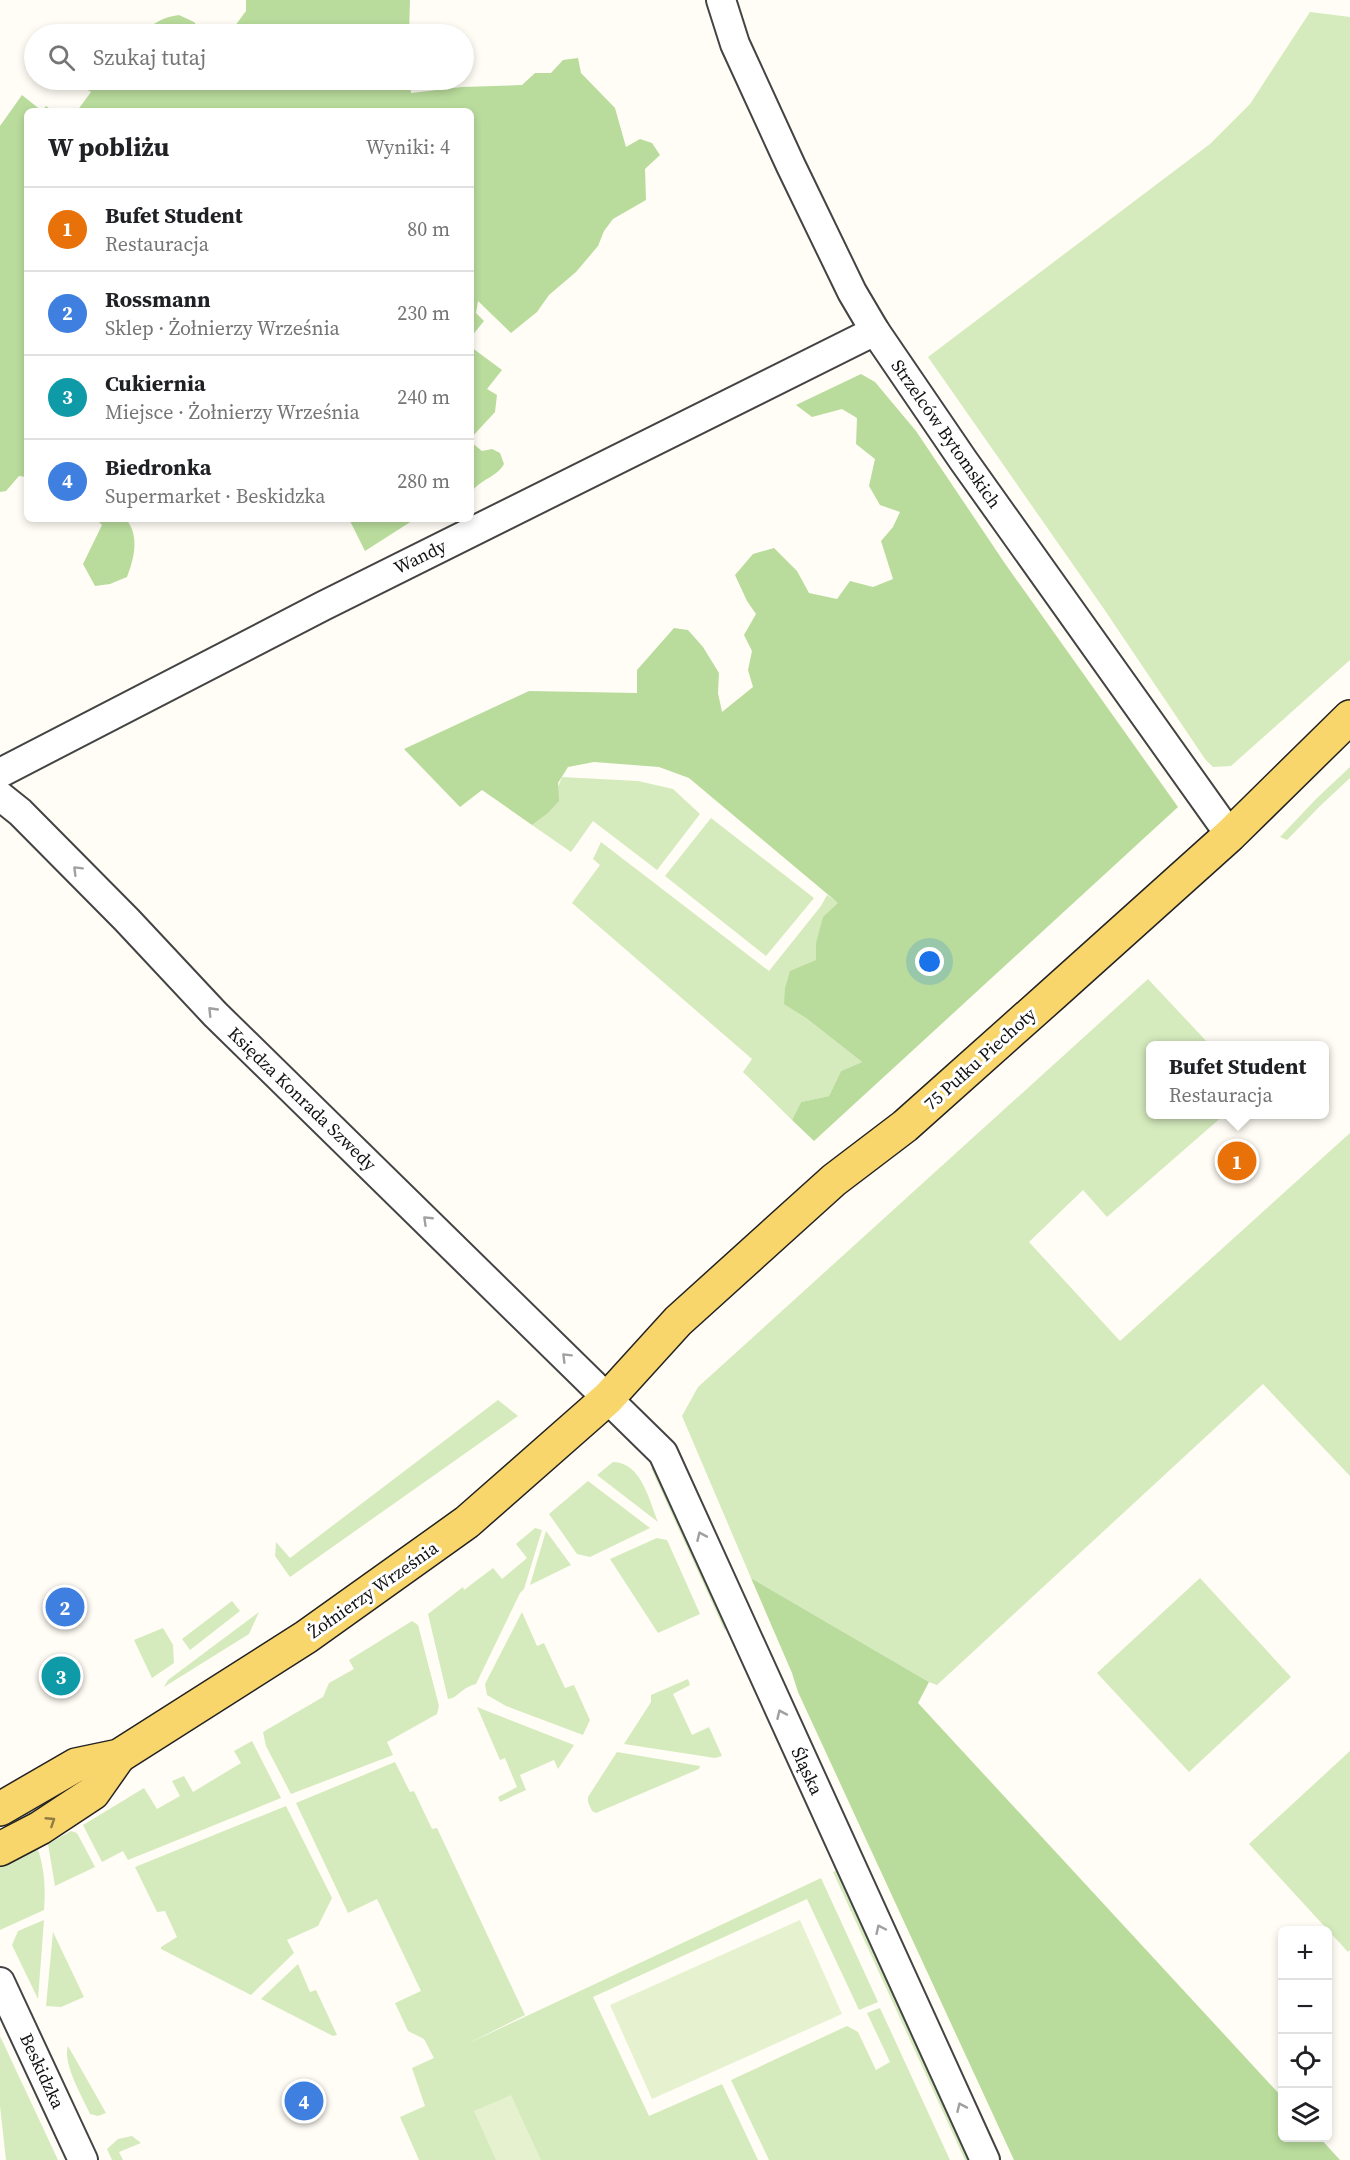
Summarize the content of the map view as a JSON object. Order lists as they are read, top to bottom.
{
  "streets": {
    "main road": ["75 Pułku Piechoty", "Żołnierzy Września"],
    "street": [
      "Strzelców Bytomskich",
      "Wandy",
      "Księdza Konrada Szwedy",
      "Śląska",
      "Beskidzka"
    ]
  },
  "crossings": [
    ["Strzelców Bytomskich", "Wandy"],
    ["Strzelców Bytomskich", "75 Pułku Piechoty"],
    ["75 Pułku Piechoty", "Księdza Konrada Szwedy"],
    ["75 Pułku Piechoty", "Żołnierzy Września"],
    ["75 Pułku Piechoty", "Śląska"],
    ["Księdza Konrada Szwedy", "Żołnierzy Września"],
    ["Księdza Konrada Szwedy", "Śląska"],
    ["Żołnierzy Września", "Śląska"]
  ],
  "one_way": ["Księdza Konrada Szwedy", "Śląska"],
  "page": {
    "search": "Szukaj tutaj",
    "heading": ["W pobliżu", "Wyniki: 4"],
    "list": [
      {
        "mark": "1",
        "name": "Bufet Student",
        "note": "Restauracja",
        "value": "80 m"
      },
      {
        "mark": "2",
        "name": "Rossmann",
        "note": "Sklep · Żołnierzy Września",
        "value": "230 m"
      },
      {
        "mark": "3",
        "name": "Cukiernia",
        "note": "Miejsce · Żołnierzy Września",
        "value": "240 m"
      },
      {
        "mark": "4",
        "name": "Biedronka",
        "note": "Supermarket · Beskidzka",
        "value": "280 m"
      }
    ],
    "popup": ["Bufet Student", "Restauracja"],
    "pins": [
      "1",
      "2",
      "3",
      "4"
    ],
    "map_buttons": ["+", "−"]
  }
}
